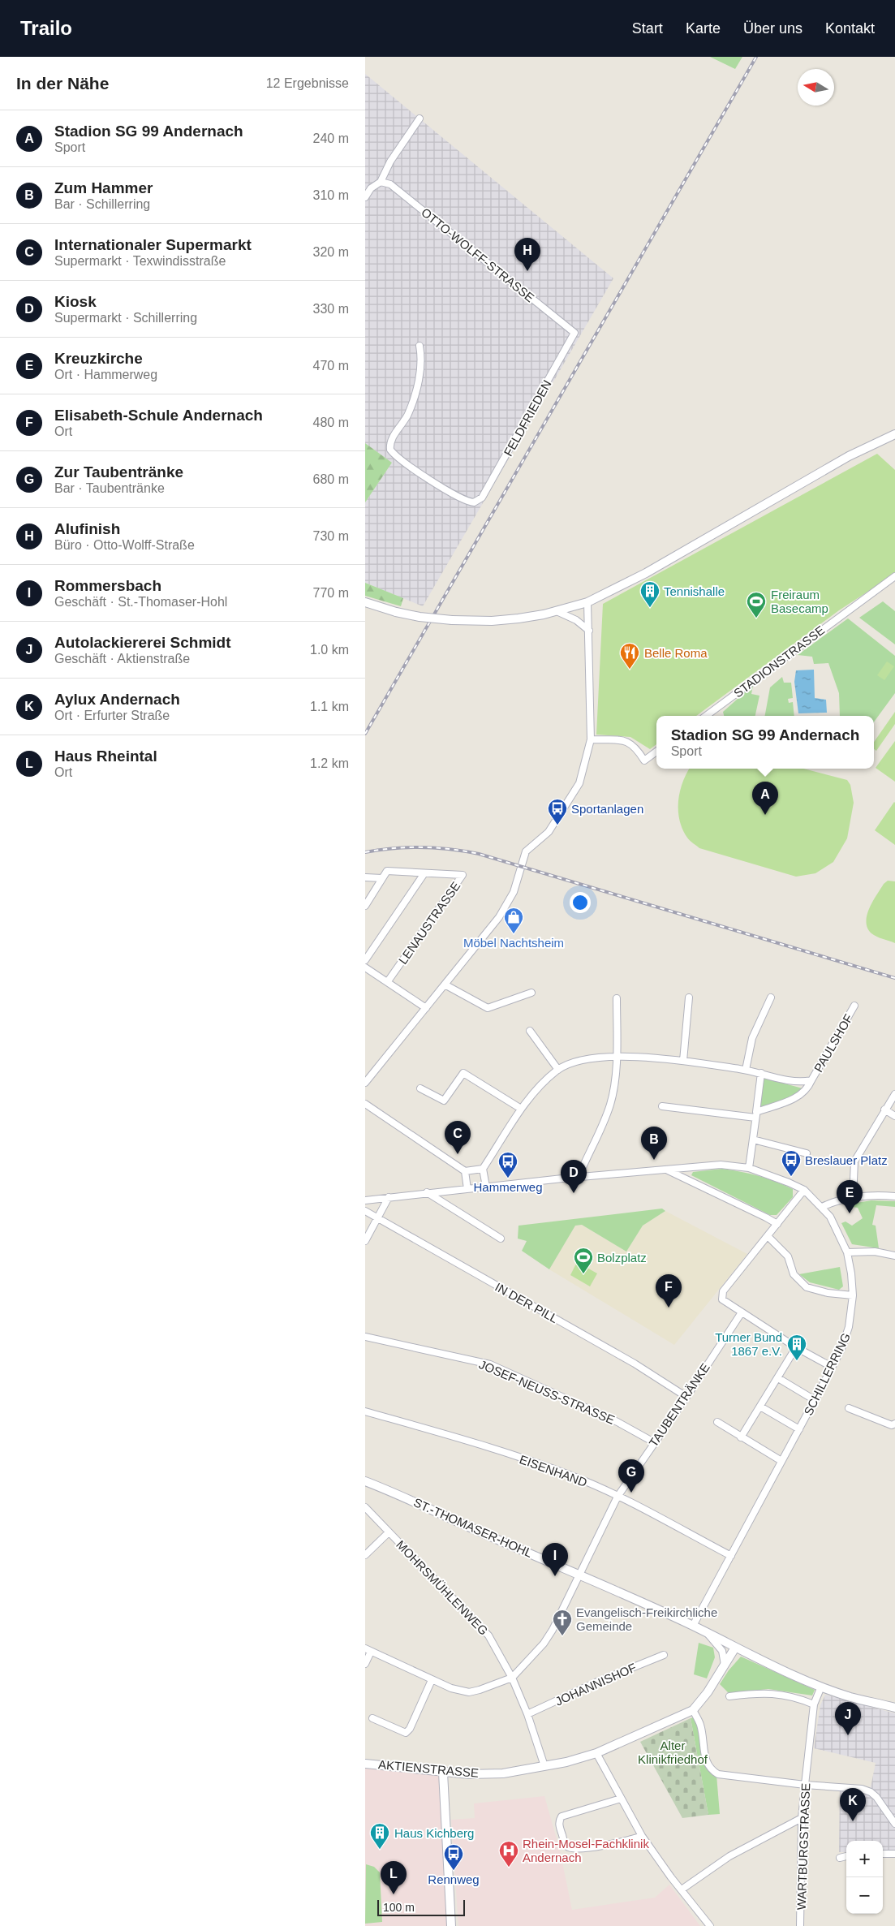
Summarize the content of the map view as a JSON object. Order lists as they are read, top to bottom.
{
  "streets": {
    "street": [
      "OTTO-WOLFF-STRASSE",
      "FELDFRIEDEN",
      "STADIONSTRASSE",
      "LENAUSTRASSE",
      "PAULSHOF",
      "IN DER PILL",
      "SCHILLERRING",
      "JOSEF-NEUSS-STRASSE",
      "TAUBENTRÄNKE",
      "EISENHAND",
      "ST.-THOMASER-HOHL",
      "MOHRSMÜHLENWEG",
      "JOHANNISHOF",
      "AKTIENSTRASSE",
      "WARTBURGSTRASSE"
    ]
  },
  "crossings": [
    ["OTTO-WOLFF-STRASSE", "FELDFRIEDEN"],
    ["IN DER PILL", "TAUBENTRÄNKE"],
    ["SCHILLERRING", "EISENHAND"],
    ["SCHILLERRING", "ST.-THOMASER-HOHL"],
    ["JOSEF-NEUSS-STRASSE", "TAUBENTRÄNKE"],
    ["TAUBENTRÄNKE", "EISENHAND"],
    ["TAUBENTRÄNKE", "ST.-THOMASER-HOHL"],
    ["TAUBENTRÄNKE", "MOHRSMÜHLENWEG"],
    ["ST.-THOMASER-HOHL", "AKTIENSTRASSE"],
    ["MOHRSMÜHLENWEG", "JOHANNISHOF"],
    ["MOHRSMÜHLENWEG", "AKTIENSTRASSE"]
  ],
  "parks": ["Alter Klinikfriedhof"],
  "places": {
    "building": ["Tennishalle", "Turner Bund 1867 e.V.", "Haus Kichberg"],
    "sports": ["Freiraum Basecamp", "Bolzplatz"],
    "restaurant": ["Belle Roma"],
    "bus stop": [
      "Sportanlagen",
      "Breslauer Platz",
      "Hammerweg",
      "Rennweg"
    ],
    "shop": ["Möbel Nachtsheim"],
    "church": ["Evangelisch-Freikirchliche Gemeinde"],
    "hospital": ["Rhein-Mosel-Fachklinik Andernach"]
  },
  "scale_bar": "100 m",
  "north": "left",
  "page": {
    "header": "Trailo",
    "nav": [
      "Start",
      "Karte",
      "Über uns",
      "Kontakt"
    ],
    "heading": ["In der Nähe", "12 Ergebnisse"],
    "list": [
      {
        "mark": "A",
        "name": "Stadion SG 99 Andernach",
        "note": "Sport",
        "value": "240 m"
      },
      {
        "mark": "B",
        "name": "Zum Hammer",
        "note": "Bar · Schillerring",
        "value": "310 m"
      },
      {
        "mark": "C",
        "name": "Internationaler Supermarkt",
        "note": "Supermarkt · Texwindisstraße",
        "value": "320 m"
      },
      {
        "mark": "D",
        "name": "Kiosk",
        "note": "Supermarkt · Schillerring",
        "value": "330 m"
      },
      {
        "mark": "E",
        "name": "Kreuzkirche",
        "note": "Ort · Hammerweg",
        "value": "470 m"
      },
      {
        "mark": "F",
        "name": "Elisabeth-Schule Andernach",
        "note": "Ort",
        "value": "480 m"
      },
      {
        "mark": "G",
        "name": "Zur Taubentränke",
        "note": "Bar · Taubentränke",
        "value": "680 m"
      },
      {
        "mark": "H",
        "name": "Alufinish",
        "note": "Büro · Otto-Wolff-Straße",
        "value": "730 m"
      },
      {
        "mark": "I",
        "name": "Rommersbach",
        "note": "Geschäft · St.-Thomaser-Hohl",
        "value": "770 m"
      },
      {
        "mark": "J",
        "name": "Autolackiererei Schmidt",
        "note": "Geschäft · Aktienstraße",
        "value": "1.0 km"
      },
      {
        "mark": "K",
        "name": "Aylux Andernach",
        "note": "Ort · Erfurter Straße",
        "value": "1.1 km"
      },
      {
        "mark": "L",
        "name": "Haus Rheintal",
        "note": "Ort",
        "value": "1.2 km"
      }
    ],
    "pins": [
      "H",
      "A",
      "C",
      "B",
      "D",
      "E",
      "F",
      "G",
      "I",
      "J",
      "K",
      "L"
    ],
    "popup": ["Stadion SG 99 Andernach", "Sport"],
    "map_buttons": ["+", "−"],
    "scale": "100 m"
  }
}
